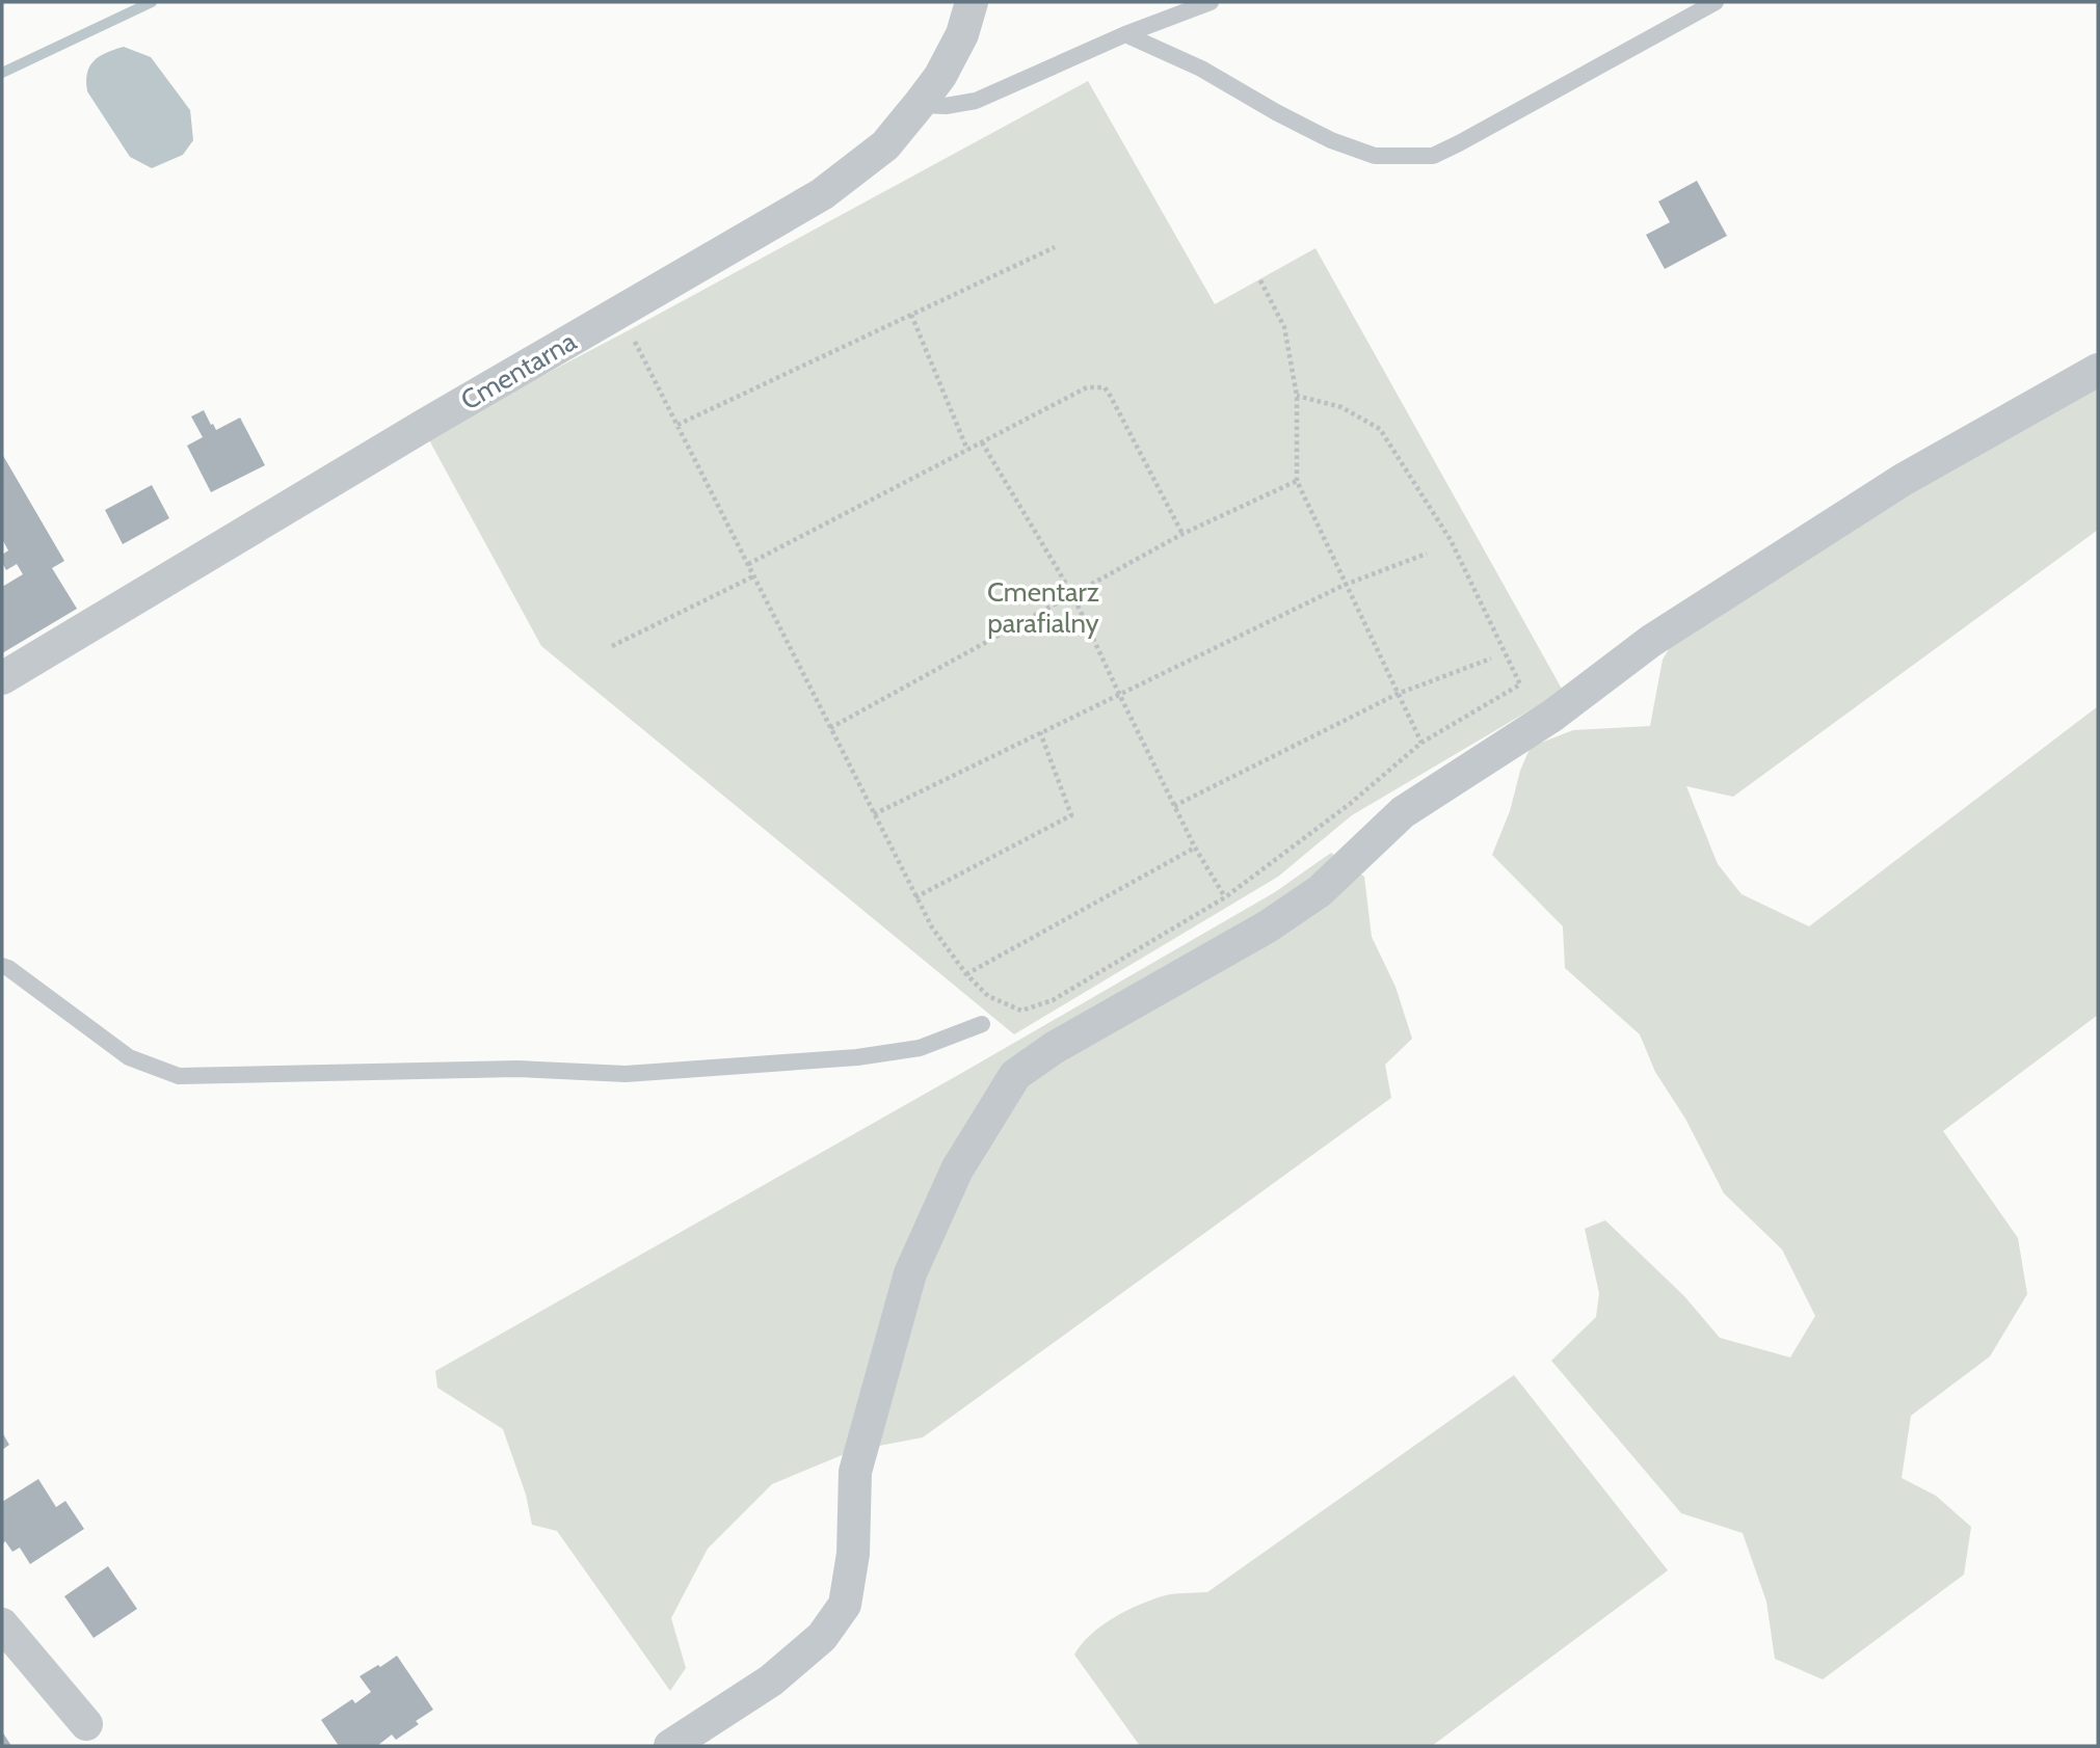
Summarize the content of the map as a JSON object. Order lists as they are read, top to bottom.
{
  "streets": {
    "street": ["Cmentarna"]
  },
  "parks": ["Cmentarz parafialny"]
}
